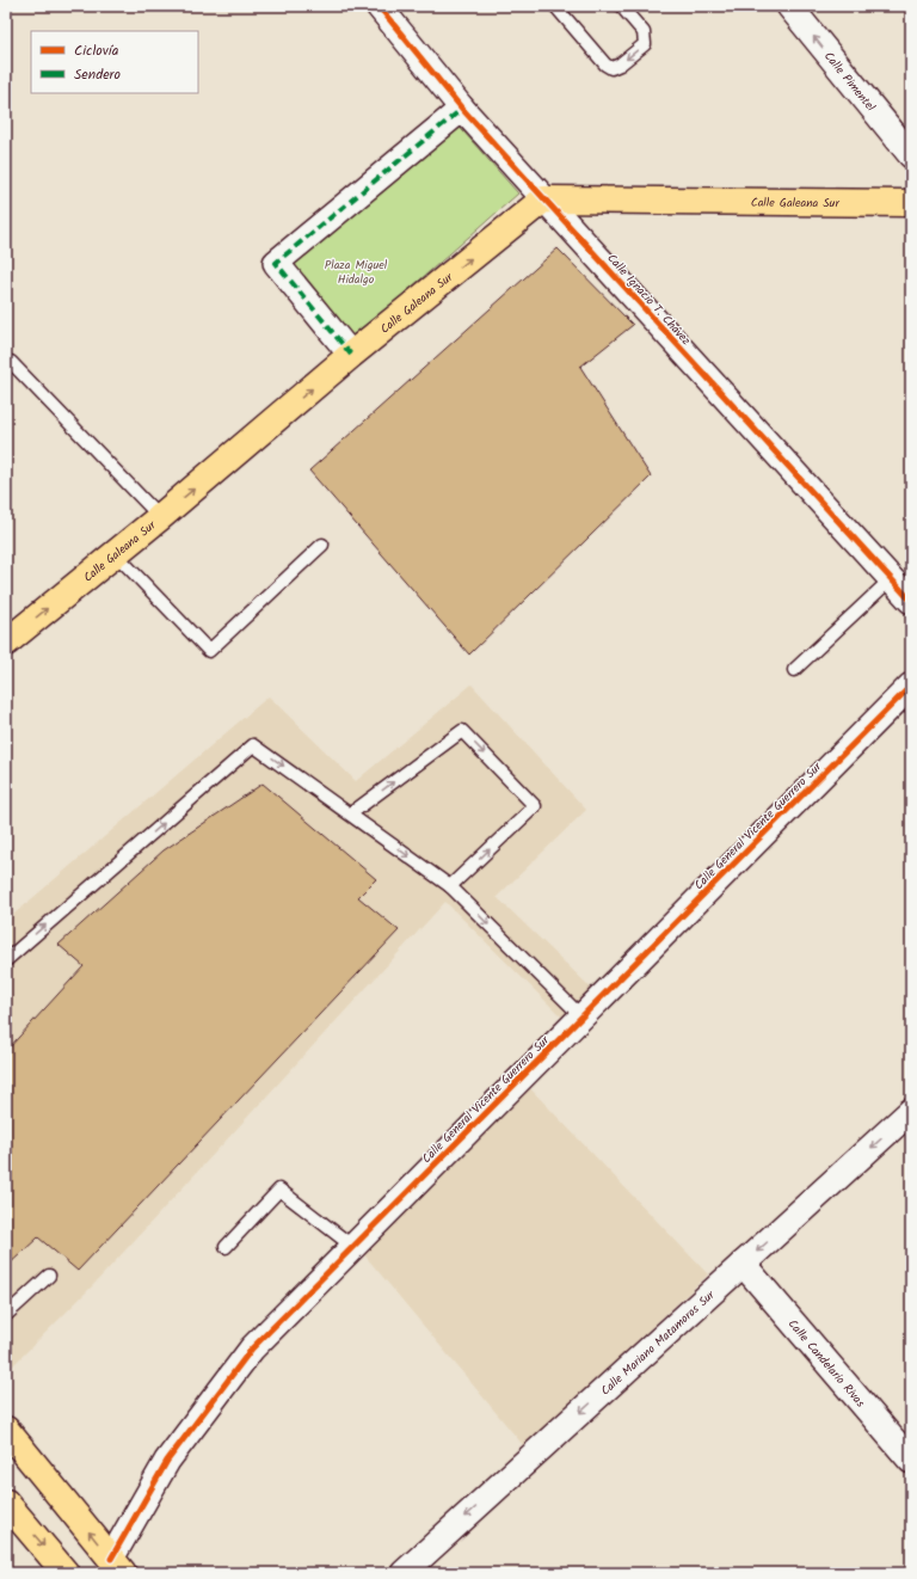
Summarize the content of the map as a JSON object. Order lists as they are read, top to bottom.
{
  "streets": {
    "main road": ["Calle Galeana Sur"],
    "street": [
      "Calle Pimentel",
      "Calle Ignacio T. Chávez",
      "Calle General Vicente Guerrero Sur",
      "Calle Mariano Matamoros Sur",
      "Calle Candelario Rivas"
    ]
  },
  "crossings": [
    ["Calle Galeana Sur", "Calle Ignacio T. Chávez"],
    ["Calle Mariano Matamoros Sur", "Calle Candelario Rivas"]
  ],
  "one_way": ["Calle Pimentel", "Calle Galeana Sur", "Calle Mariano Matamoros Sur"],
  "parks": ["Plaza Miguel Hidalgo"],
  "legend": ["Ciclovía", "Sendero"]
}
